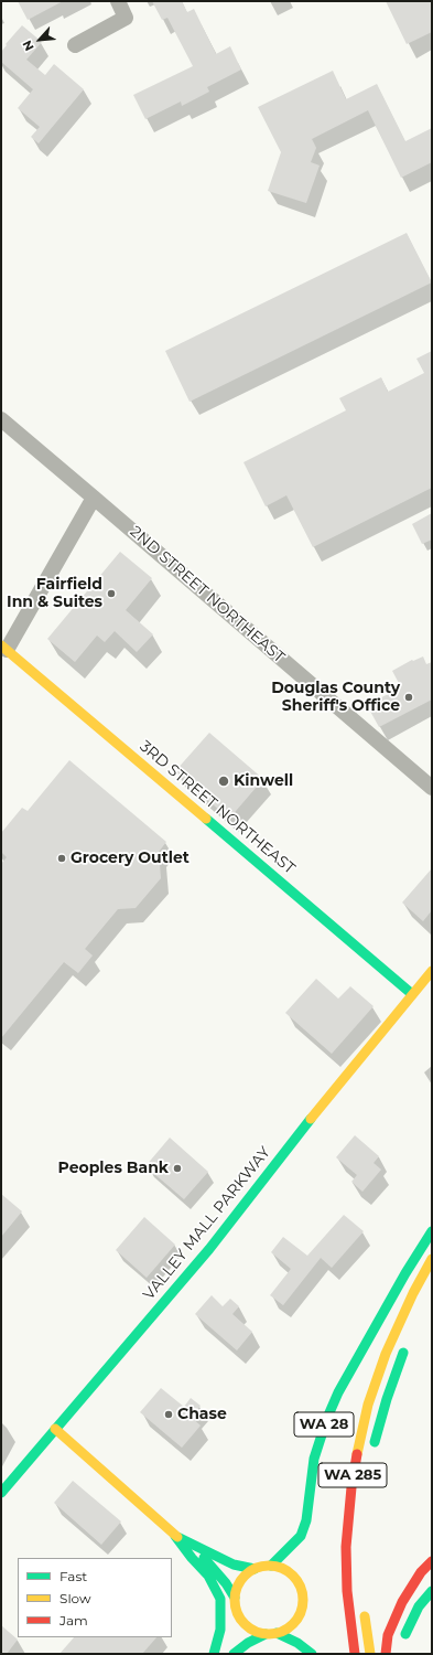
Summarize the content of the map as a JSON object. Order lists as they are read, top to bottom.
{
  "streets": {
    "main road": [
      "3RD STREET NORTHEAST",
      "VALLEY MALL PARKWAY",
      "WA 28",
      "WA 285"
    ],
    "street": ["2ND STREET NORTHEAST"]
  },
  "crossings": [
    ["3RD STREET NORTHEAST", "VALLEY MALL PARKWAY"]
  ],
  "places": [
    "Fairfield Inn & Suites",
    "Douglas County Sheriff's Office",
    "Kinwell",
    "Grocery Outlet",
    "Peoples Bank",
    "Chase"
  ],
  "legend": ["Fast", "Slow", "Jam"],
  "north": "bottom left"
}
